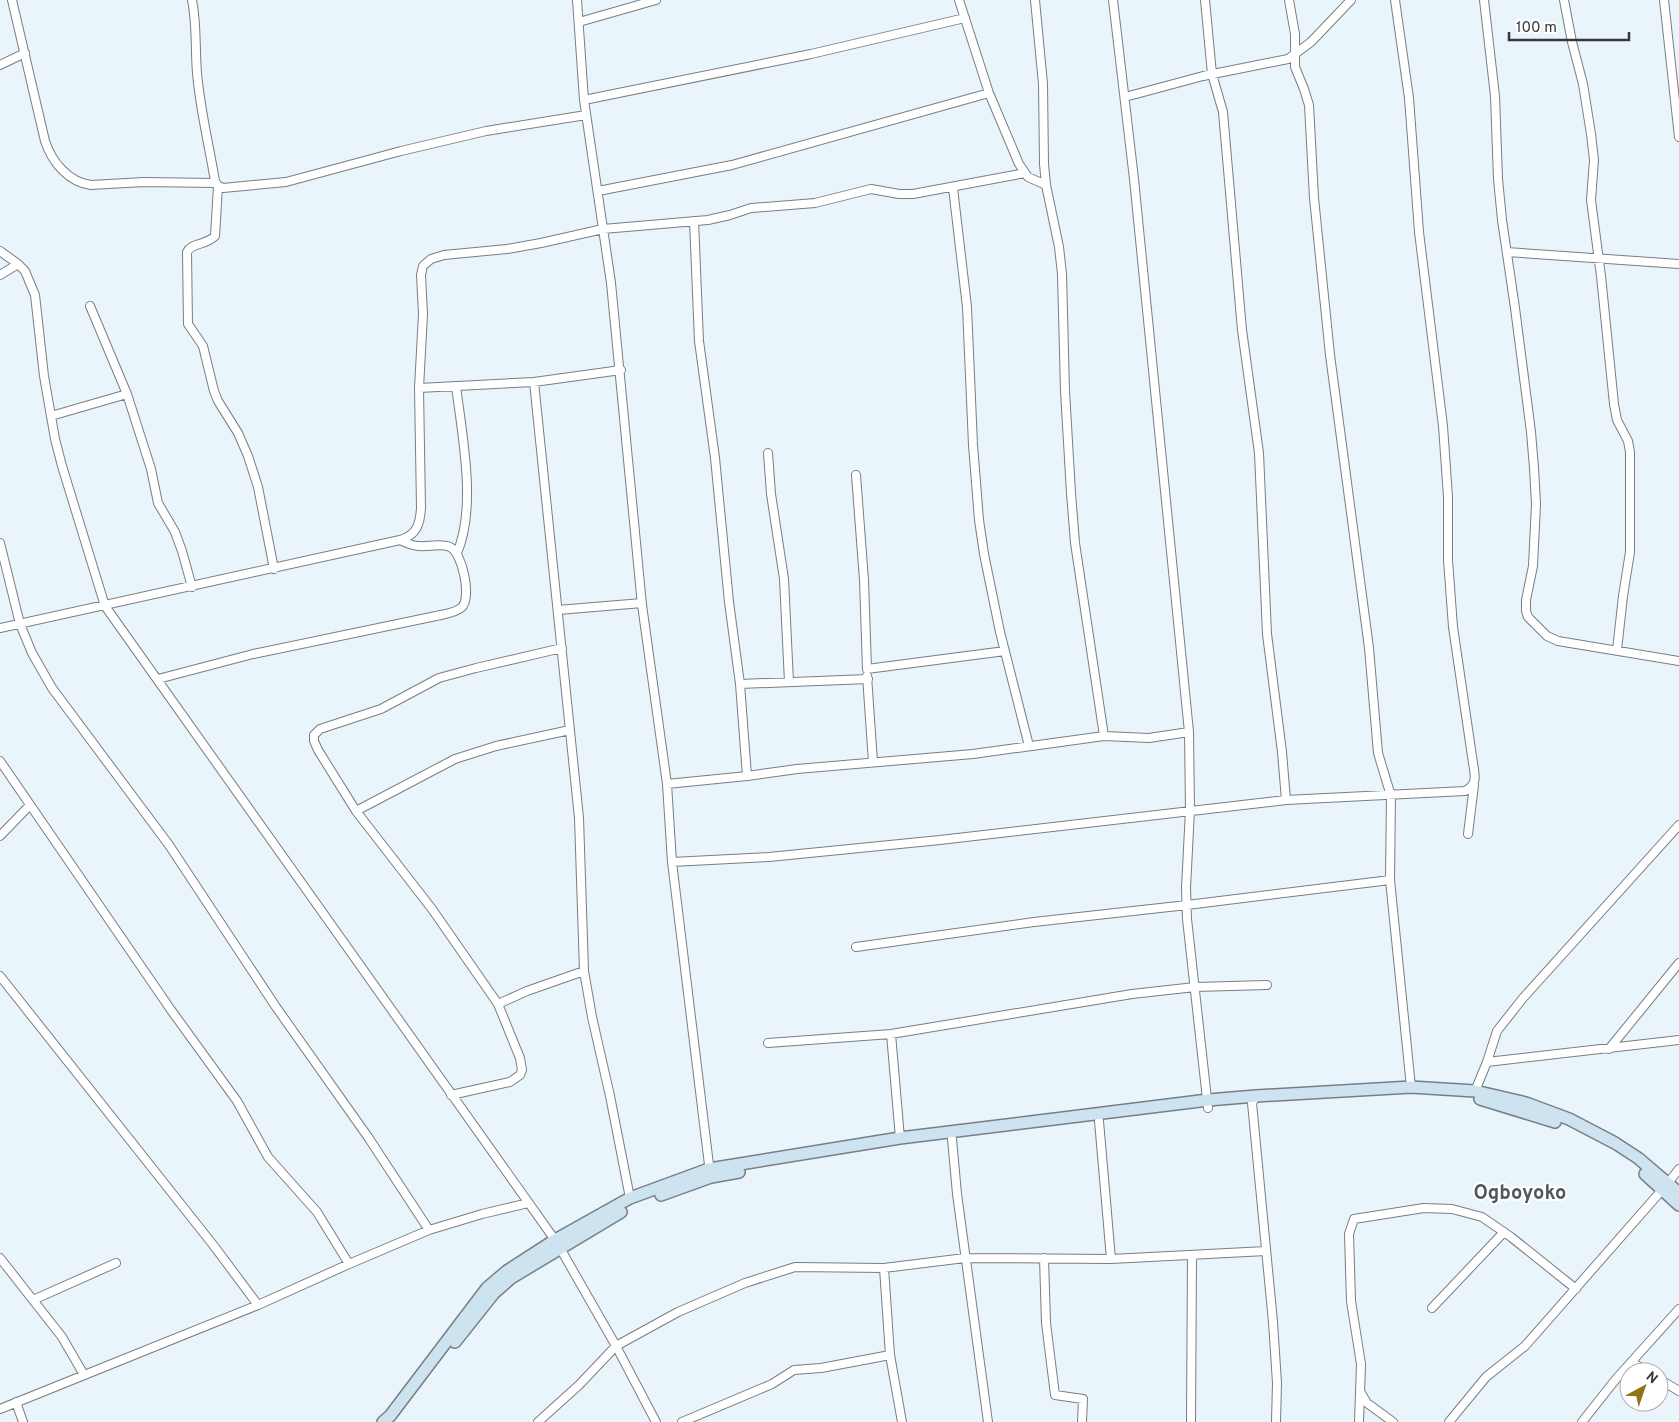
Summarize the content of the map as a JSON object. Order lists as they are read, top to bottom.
{
  "districts": ["Ogboyoko"],
  "scale_bar": "100 m",
  "north": "top right"
}
